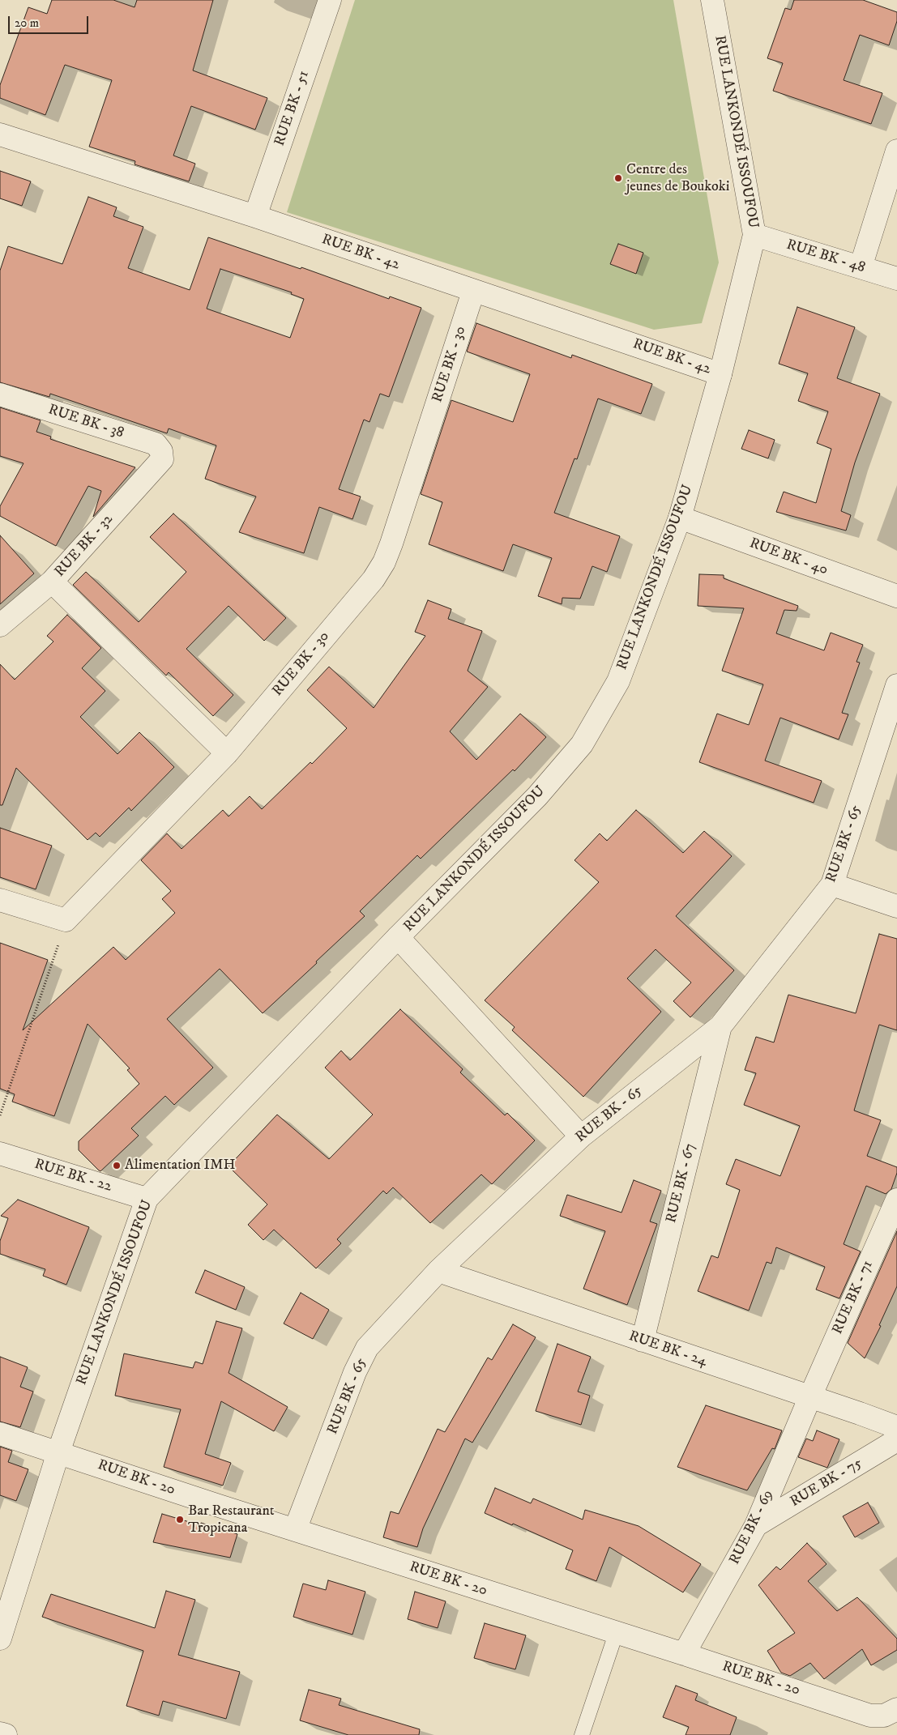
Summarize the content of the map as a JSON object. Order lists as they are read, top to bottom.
{
  "streets": {
    "street": [
      "RUE BK - 51",
      "RUE LANKONDÉ ISSOUFOU",
      "RUE BK - 42",
      "RUE BK - 48",
      "RUE BK - 30",
      "RUE BK - 38",
      "RUE BK - 32",
      "RUE BK - 40",
      "RUE BK - 65",
      "RUE BK - 22",
      "RUE BK - 67",
      "RUE BK - 71",
      "RUE BK - 24",
      "RUE BK - 20",
      "RUE BK - 75",
      "RUE BK - 69"
    ]
  },
  "crossings": [
    ["RUE BK - 51", "RUE BK - 42"],
    ["RUE LANKONDÉ ISSOUFOU", "RUE BK - 42"],
    ["RUE LANKONDÉ ISSOUFOU", "RUE BK - 48"],
    ["RUE LANKONDÉ ISSOUFOU", "RUE BK - 40"],
    ["RUE LANKONDÉ ISSOUFOU", "RUE BK - 22"],
    ["RUE LANKONDÉ ISSOUFOU", "RUE BK - 20"],
    ["RUE BK - 42", "RUE BK - 30"],
    ["RUE BK - 38", "RUE BK - 32"],
    ["RUE BK - 65", "RUE BK - 67"],
    ["RUE BK - 65", "RUE BK - 24"],
    ["RUE BK - 65", "RUE BK - 20"],
    ["RUE BK - 67", "RUE BK - 24"],
    ["RUE BK - 71", "RUE BK - 24"],
    ["RUE BK - 71", "RUE BK - 69"],
    ["RUE BK - 24", "RUE BK - 69"],
    ["RUE BK - 20", "RUE BK - 69"],
    ["RUE BK - 75", "RUE BK - 69"]
  ],
  "places": ["Centre des jeunes de Boukoki", "Alimentation IMH", "Bar Restaurant Tropicana"],
  "scale_bar": "20 m"
}
